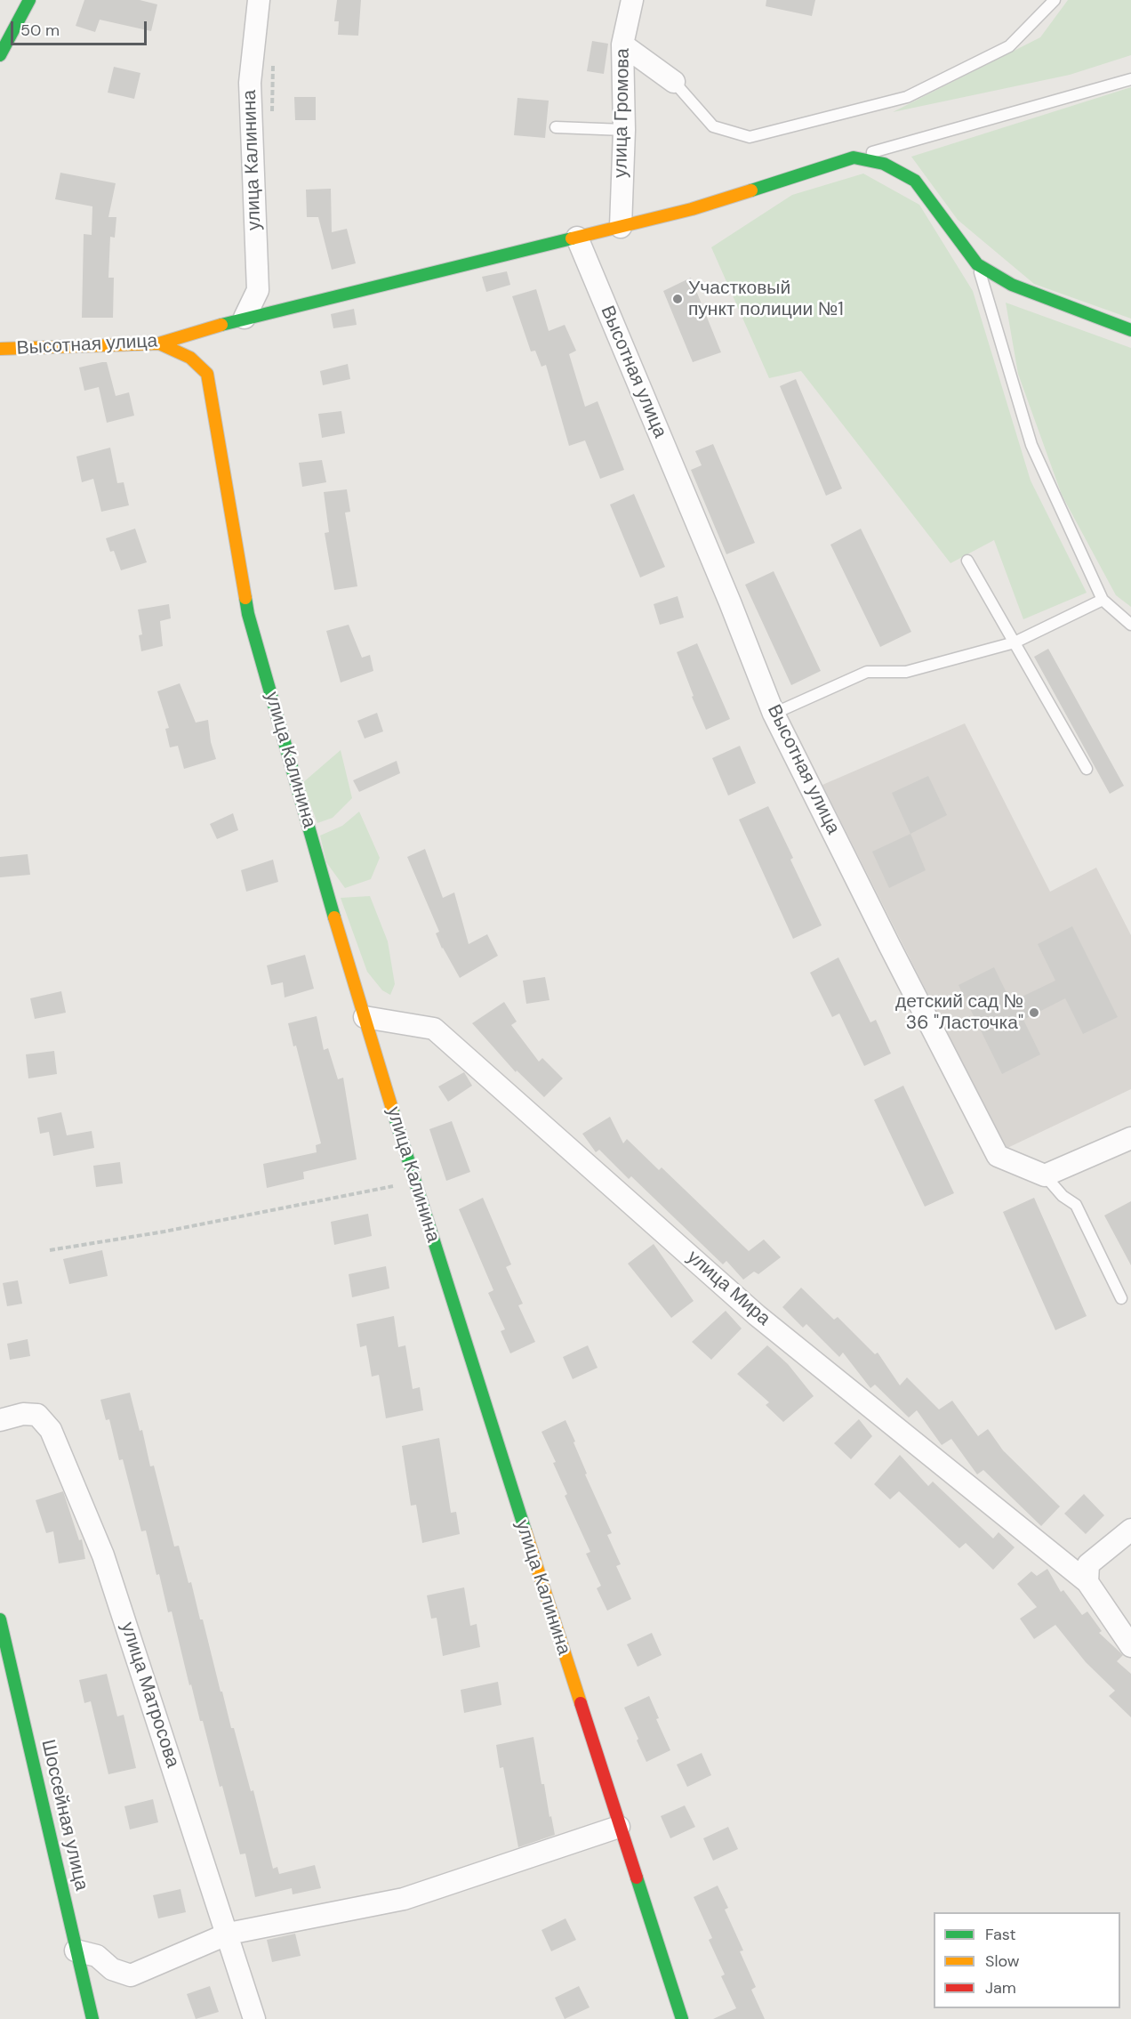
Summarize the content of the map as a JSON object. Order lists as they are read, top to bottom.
{
  "streets": {
    "street": [
      "улица Громова",
      "улица Калинина",
      "Высотная улица",
      "улица Мира",
      "улица Матросова",
      "Шоссейная улица"
    ]
  },
  "crossings": [
    ["улица Громова", "Высотная улица"],
    ["улица Калинина", "Высотная улица"],
    ["улица Калинина", "улица Мира"]
  ],
  "places": ["Участковый пункт полиции №1", "детский сад № 36 \"Ласточка\""],
  "legend": ["Fast", "Slow", "Jam"],
  "scale_bar": "50 m"
}
